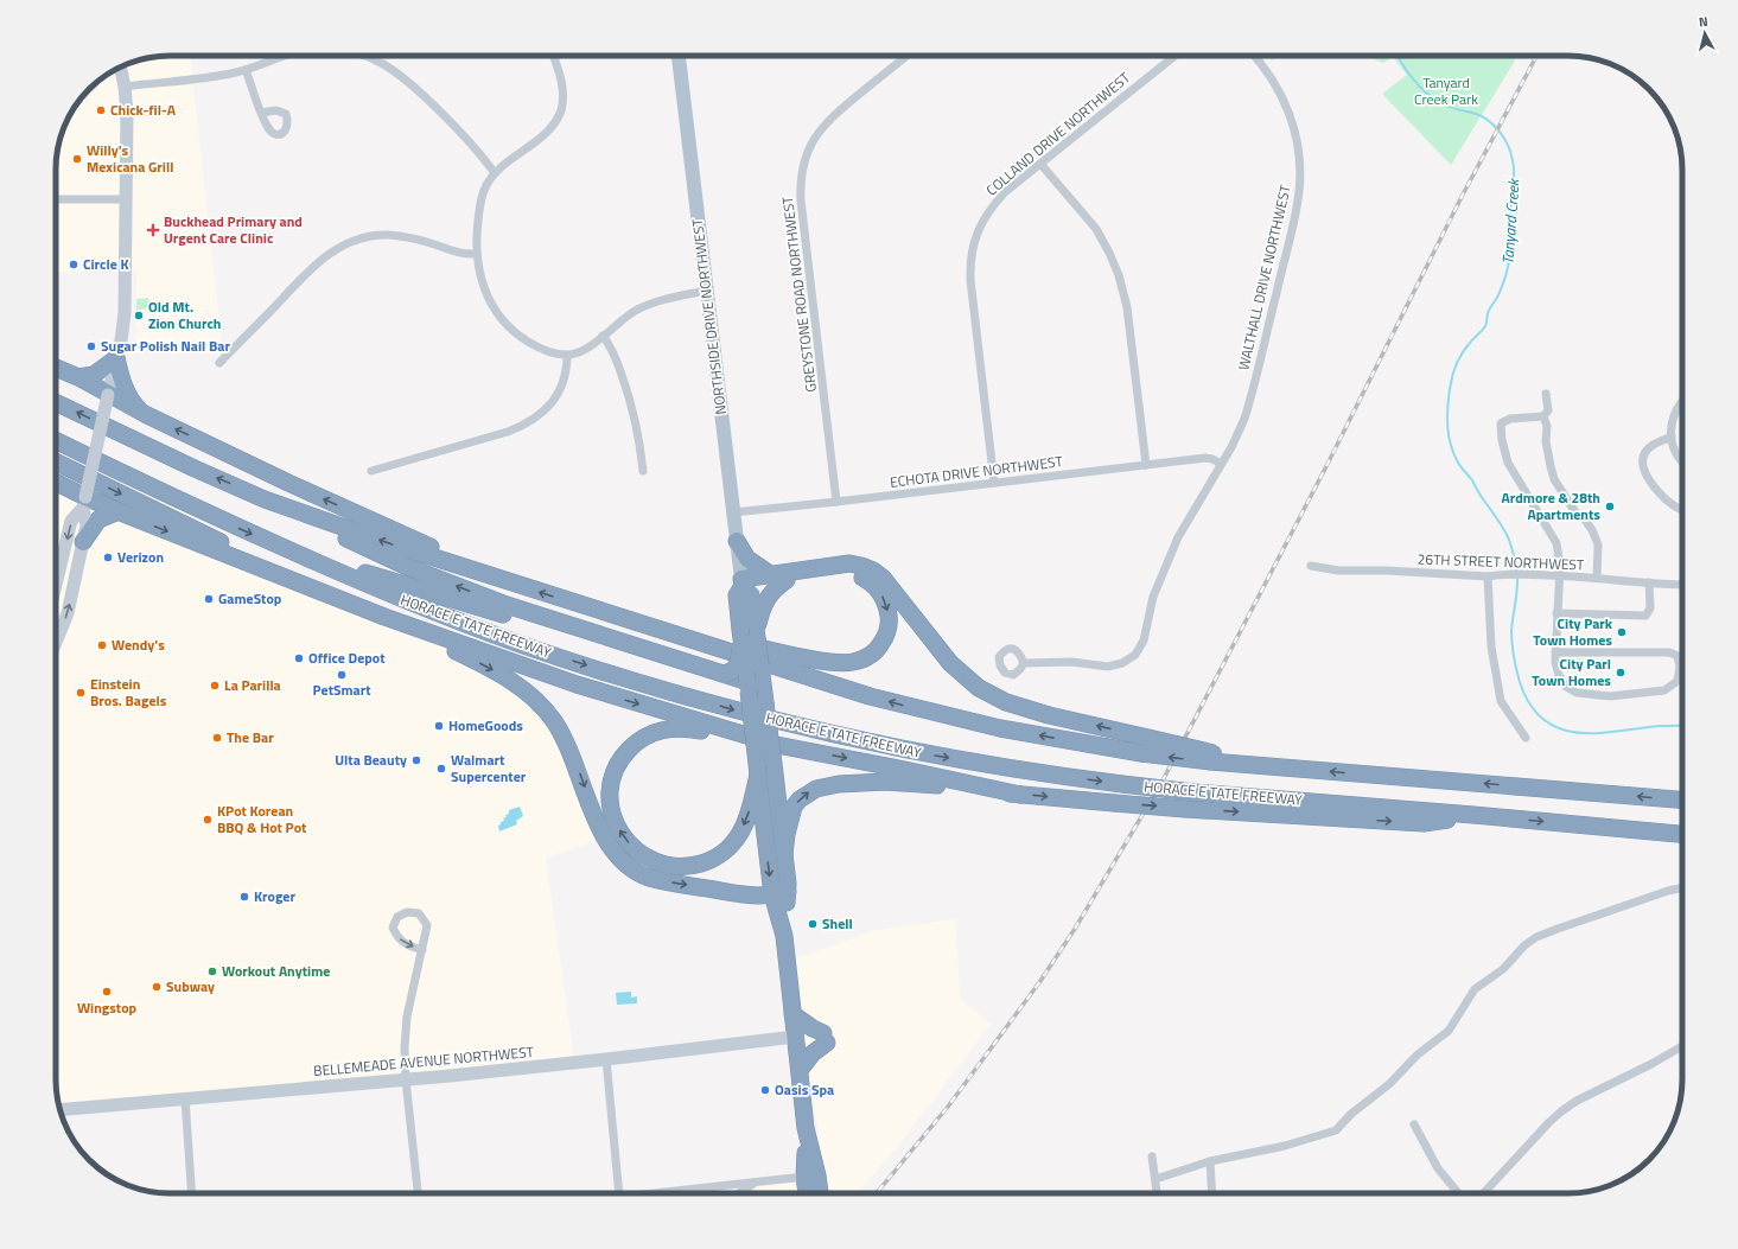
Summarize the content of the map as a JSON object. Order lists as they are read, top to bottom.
{
  "streets": {
    "highway": ["NORTHSIDE DRIVE NORTHWEST", "HORACE E TATE FREEWAY"],
    "street": [
      "COLLAND DRIVE NORTHWEST",
      "WALTHALL DRIVE NORTHWEST",
      "GREYSTONE ROAD NORTHWEST",
      "ECHOTA DRIVE NORTHWEST",
      "26TH STREET NORTHWEST",
      "BELLEMEADE AVENUE NORTHWEST"
    ]
  },
  "crossings": [
    ["COLLAND DRIVE NORTHWEST", "ECHOTA DRIVE NORTHWEST"],
    ["WALTHALL DRIVE NORTHWEST", "ECHOTA DRIVE NORTHWEST"],
    ["GREYSTONE ROAD NORTHWEST", "ECHOTA DRIVE NORTHWEST"],
    ["NORTHSIDE DRIVE NORTHWEST", "ECHOTA DRIVE NORTHWEST"],
    ["NORTHSIDE DRIVE NORTHWEST", "BELLEMEADE AVENUE NORTHWEST"]
  ],
  "water": ["Tanyard Creek"],
  "parks": ["Tanyard Creek Park"],
  "places": {
    "other": [
      "Chick-fil-A",
      "Willy's Mexicana Grill",
      "Circle K",
      "Old Mt. Zion Church",
      "Sugar Polish Nail Bar",
      "Ardmore & 28th Apartments",
      "Verizon",
      "GameStop",
      "City Park Town Homes",
      "Wendy's",
      "Office Depot",
      "City Parl Town Homes",
      "PetSmart",
      "La Parilla",
      "Einstein Bros. Bagels",
      "HomeGoods",
      "The Bar",
      "Ulta Beauty",
      "Walmart Supercenter",
      "KPot Korean BBQ & Hot Pot",
      "Kroger",
      "Shell",
      "Workout Anytime",
      "Subway",
      "Wingstop",
      "Oasis Spa"
    ],
    "health": ["Buckhead Primary and Urgent Care Clinic"]
  },
  "north": "top"
}
